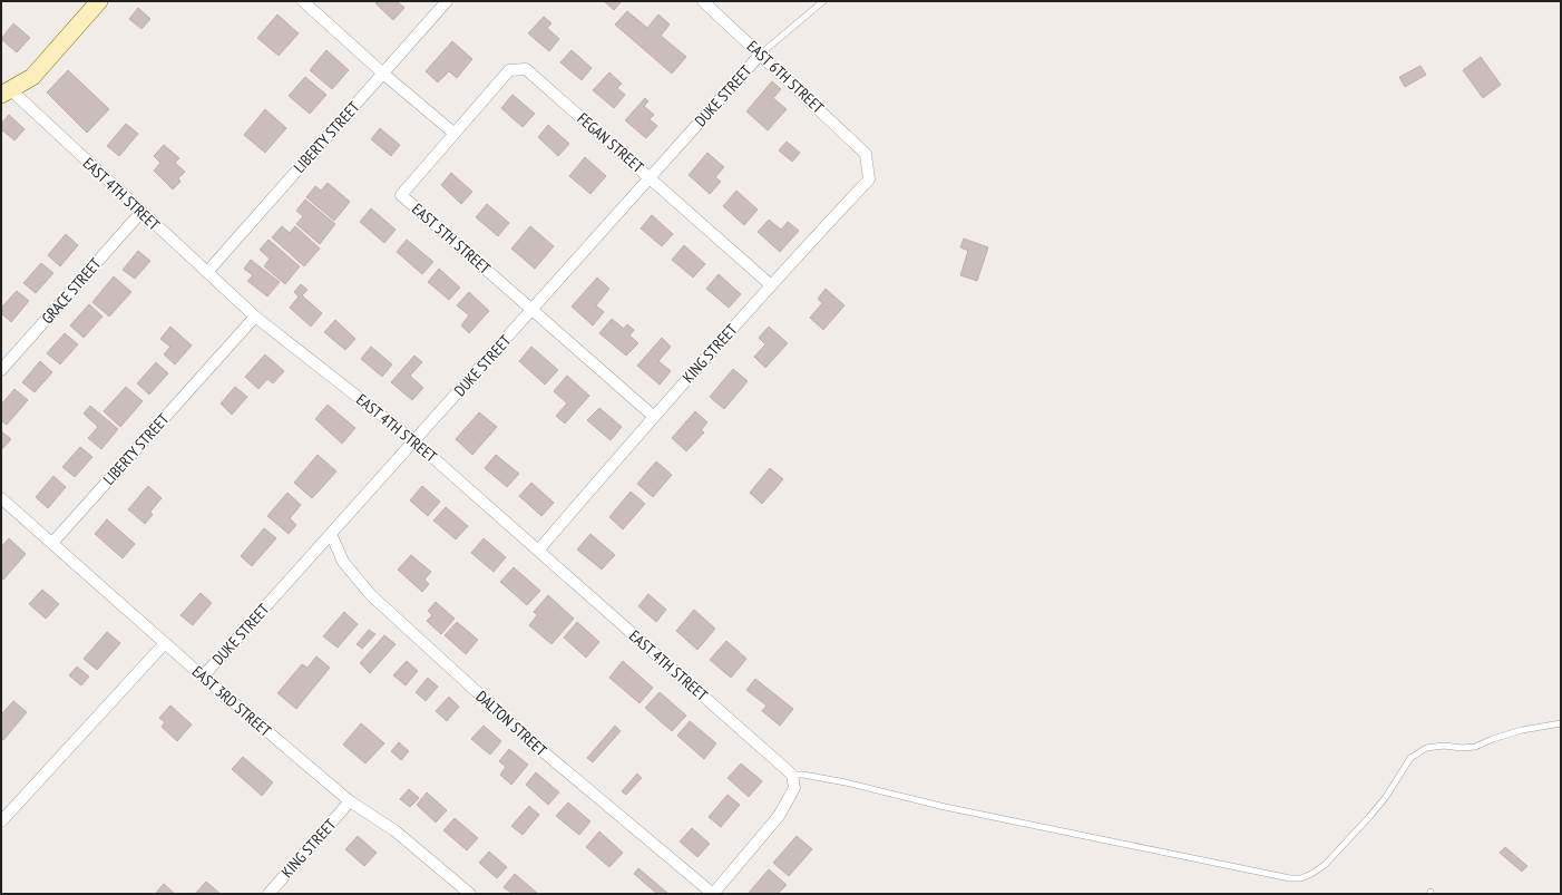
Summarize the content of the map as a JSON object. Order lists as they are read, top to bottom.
{
  "streets": {
    "street": [
      "EAST 6TH STREET",
      "DUKE STREET",
      "LIBERTY STREET",
      "FEGAN STREET",
      "EAST 4TH STREET",
      "EAST 5TH STREET",
      "GRACE STREET",
      "KING STREET",
      "EAST 3RD STREET",
      "DALTON STREET"
    ]
  },
  "crossings": [
    ["EAST 6TH STREET", "DUKE STREET"],
    ["EAST 6TH STREET", "KING STREET"],
    ["DUKE STREET", "FEGAN STREET"],
    ["DUKE STREET", "EAST 4TH STREET"],
    ["DUKE STREET", "EAST 5TH STREET"],
    ["DUKE STREET", "EAST 3RD STREET"],
    ["DUKE STREET", "DALTON STREET"],
    ["LIBERTY STREET", "EAST 4TH STREET"],
    ["LIBERTY STREET", "EAST 3RD STREET"],
    ["FEGAN STREET", "EAST 5TH STREET"],
    ["FEGAN STREET", "KING STREET"],
    ["EAST 4TH STREET", "GRACE STREET"],
    ["EAST 4TH STREET", "KING STREET"],
    ["EAST 5TH STREET", "KING STREET"],
    ["KING STREET", "EAST 3RD STREET"]
  ]
}
